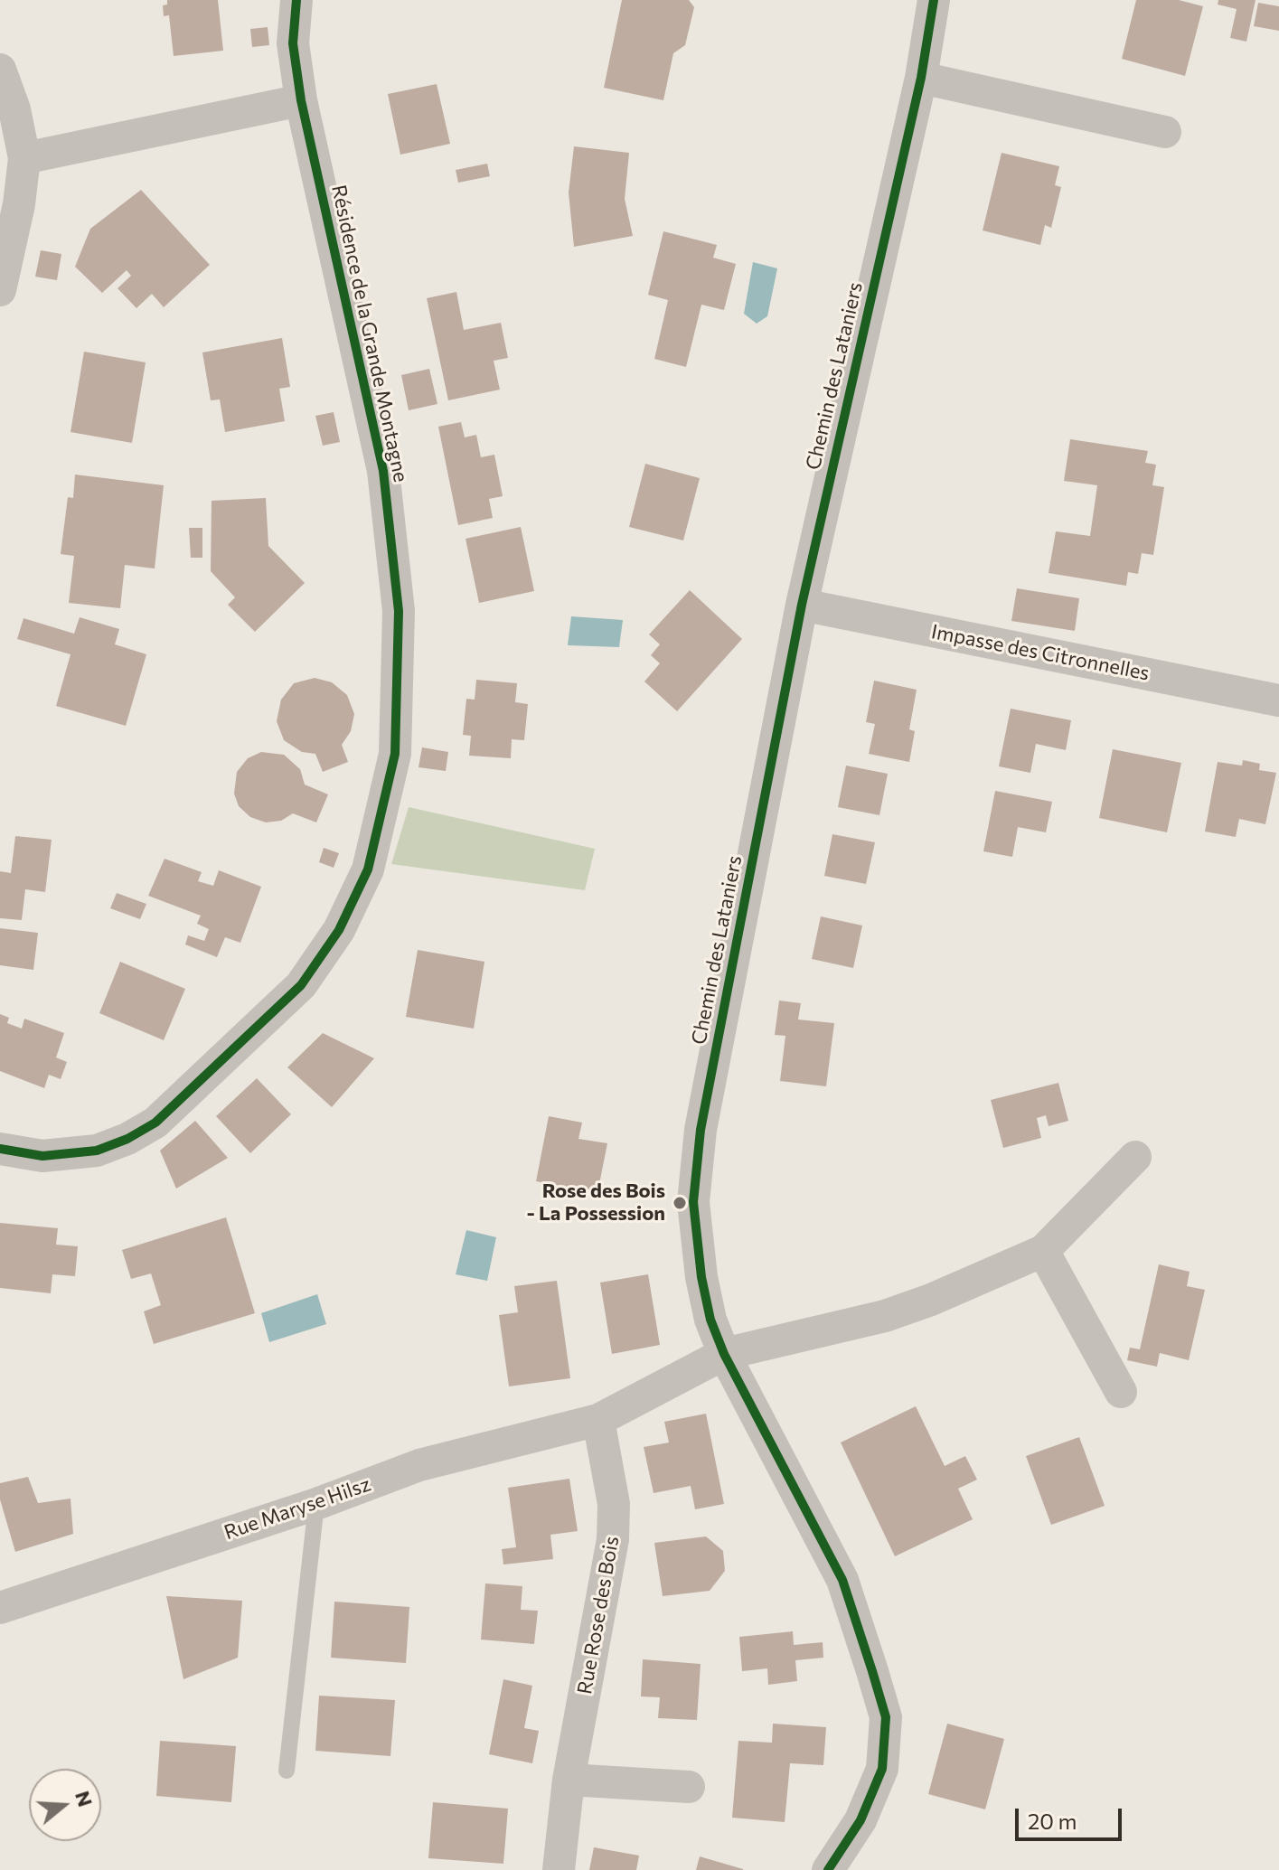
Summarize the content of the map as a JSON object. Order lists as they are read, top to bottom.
{
  "streets": {
    "street": [
      "Résidence de la Grande Montagne",
      "Chemin des Lataniers",
      "Impasse des Citronnelles",
      "Rue Maryse Hilsz",
      "Rue Rose des Bois"
    ]
  },
  "crossings": [
    ["Chemin des Lataniers", "Impasse des Citronnelles"],
    ["Rue Maryse Hilsz", "Rue Rose des Bois"]
  ],
  "places": ["Rose des Bois - La Possession"],
  "scale_bar": "20 m",
  "north": "right"
}
